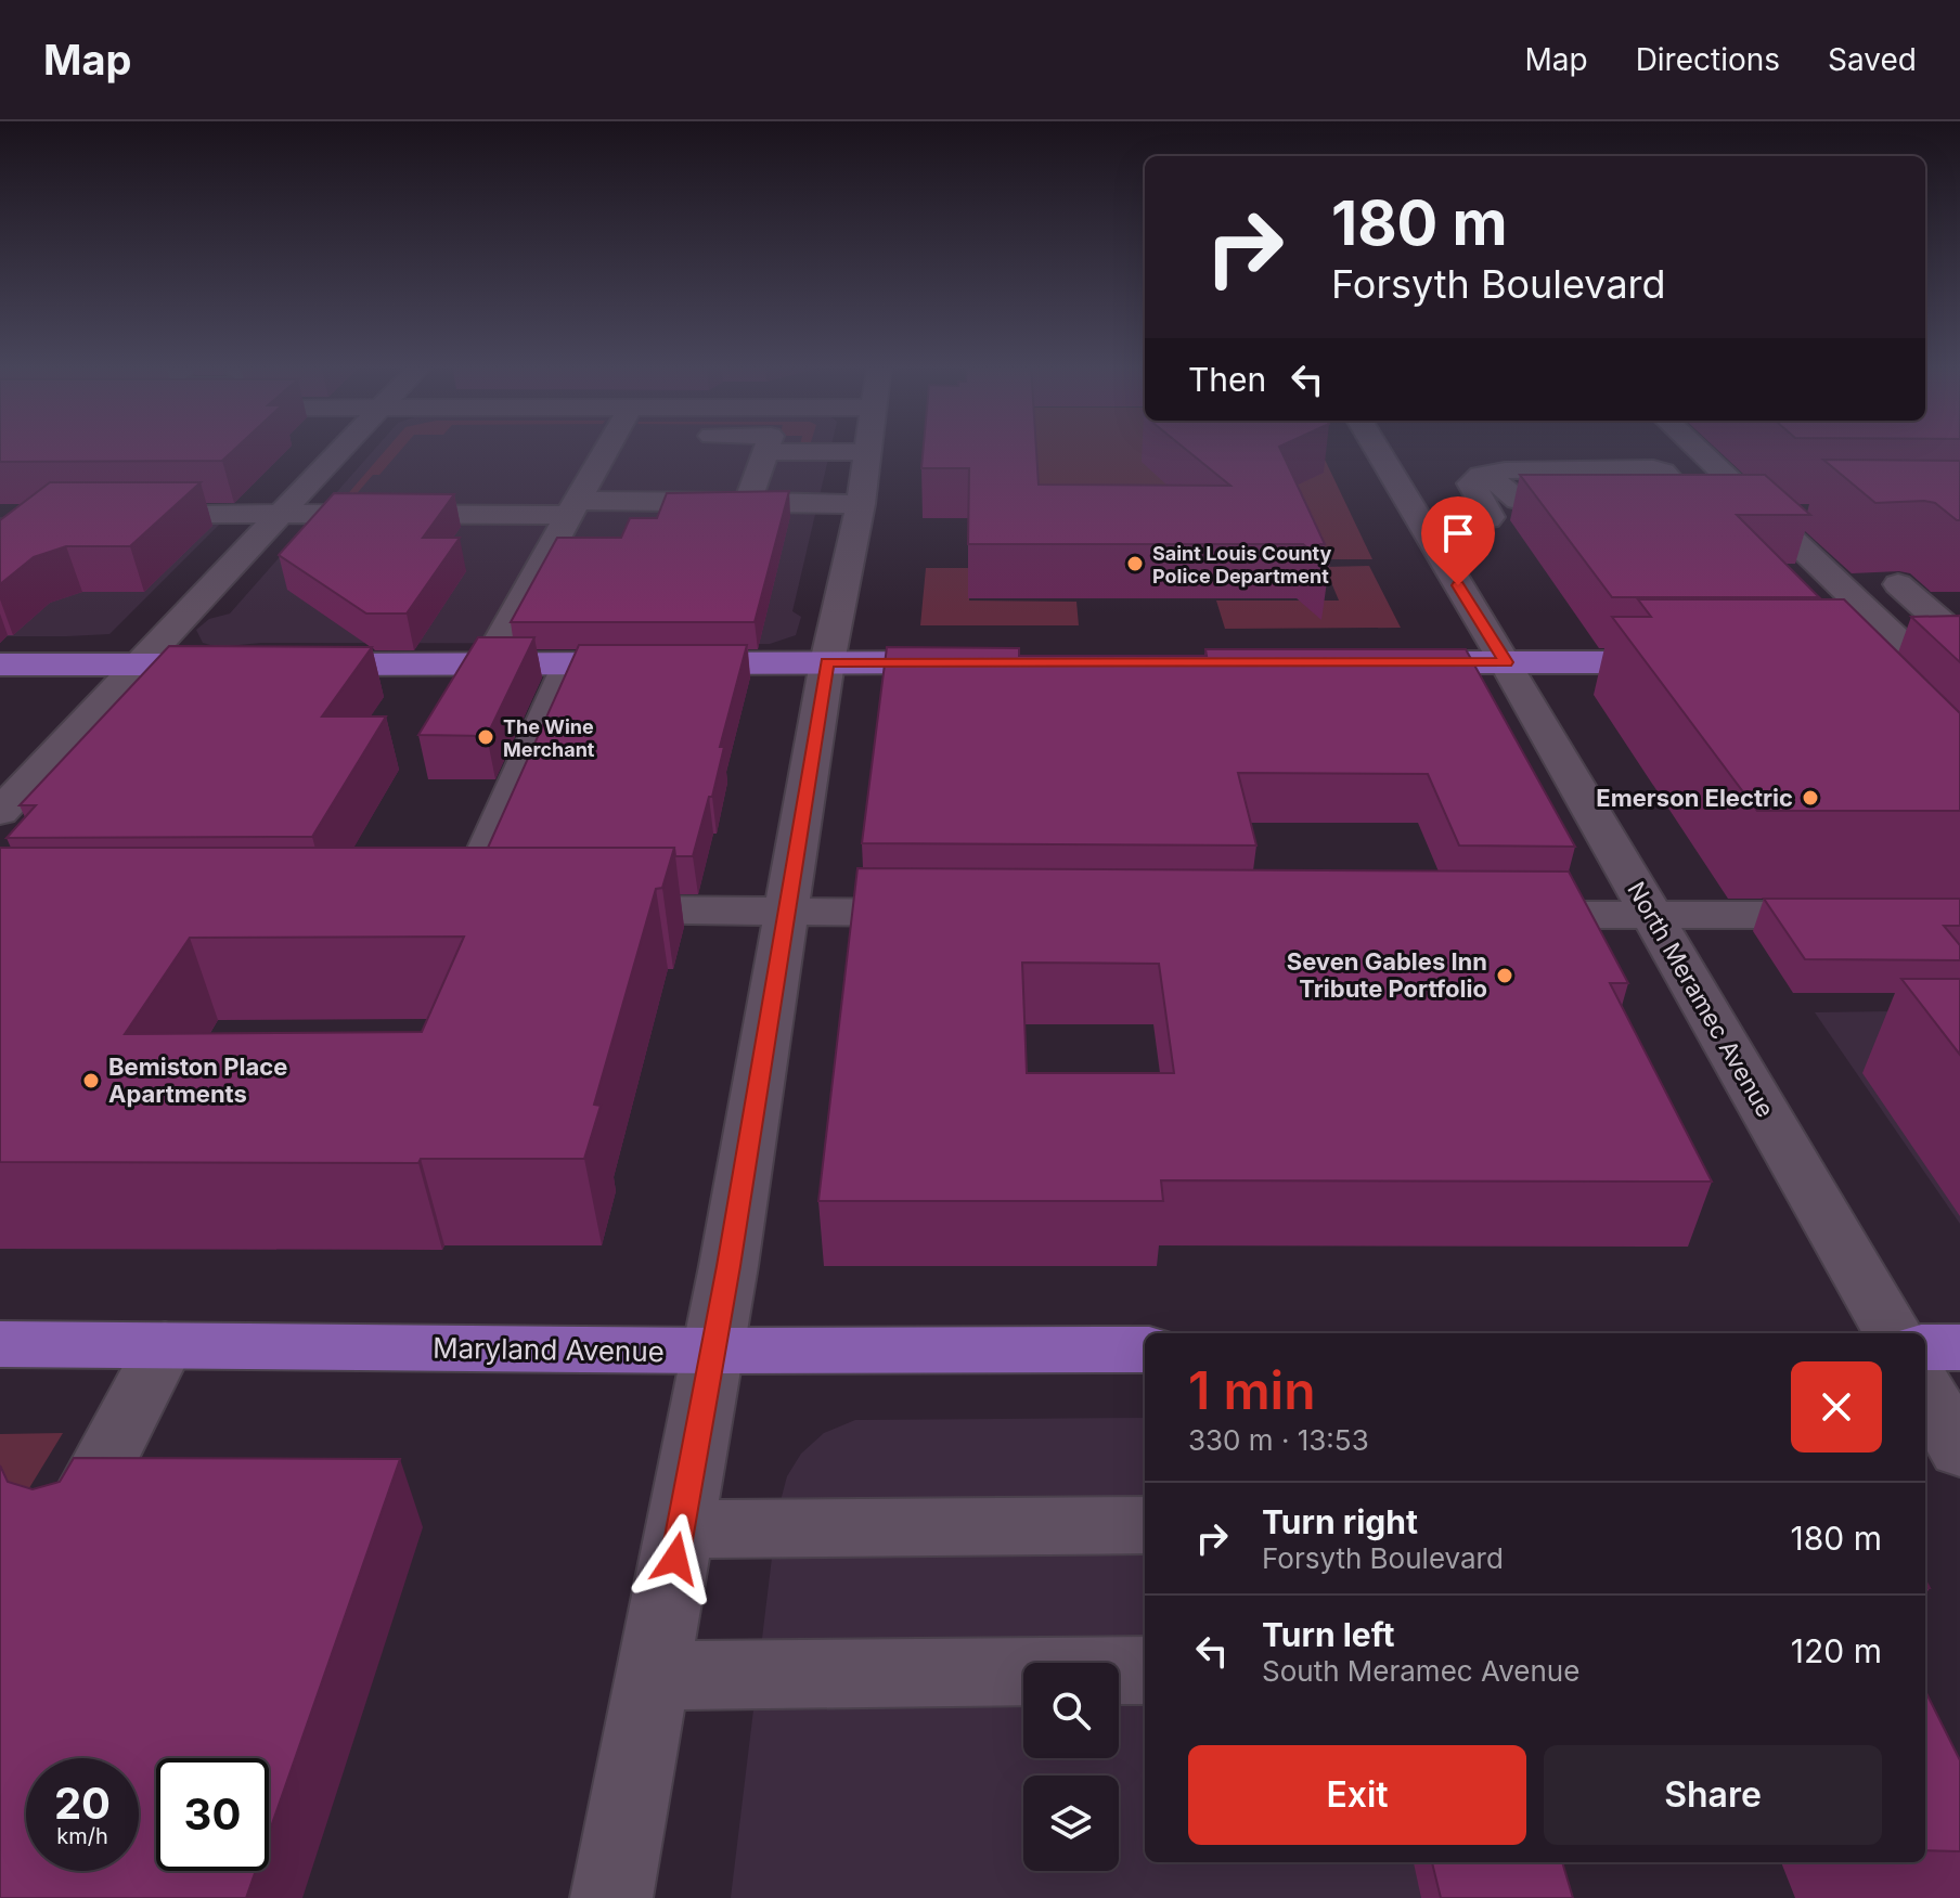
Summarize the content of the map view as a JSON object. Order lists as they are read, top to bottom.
{
  "streets": {
    "main road": ["Maryland Avenue"],
    "street": ["North Meramec Avenue"]
  },
  "places": [
    "Saint Louis County Police Department",
    "The Wine Merchant",
    "Emerson Electric",
    "Seven Gables Inn Tribute Portfolio",
    "Bemiston Place Apartments"
  ],
  "page": {
    "header": "Map",
    "nav": ["Map", "Directions", "Saved"],
    "turn": ["180 m", "Forsyth Boulevard"],
    "then": "Then",
    "heading": ["1 min", "330 m · 13:53"],
    "list": [
      {
        "name": "Turn right",
        "note": "Forsyth Boulevard",
        "value": "180 m"
      },
      {
        "name": "Turn left",
        "note": "South Meramec Avenue",
        "value": "120 m"
      }
    ],
    "buttons": ["Exit", "Share"],
    "speed": "20 km/h",
    "limit": "30"
  }
}
